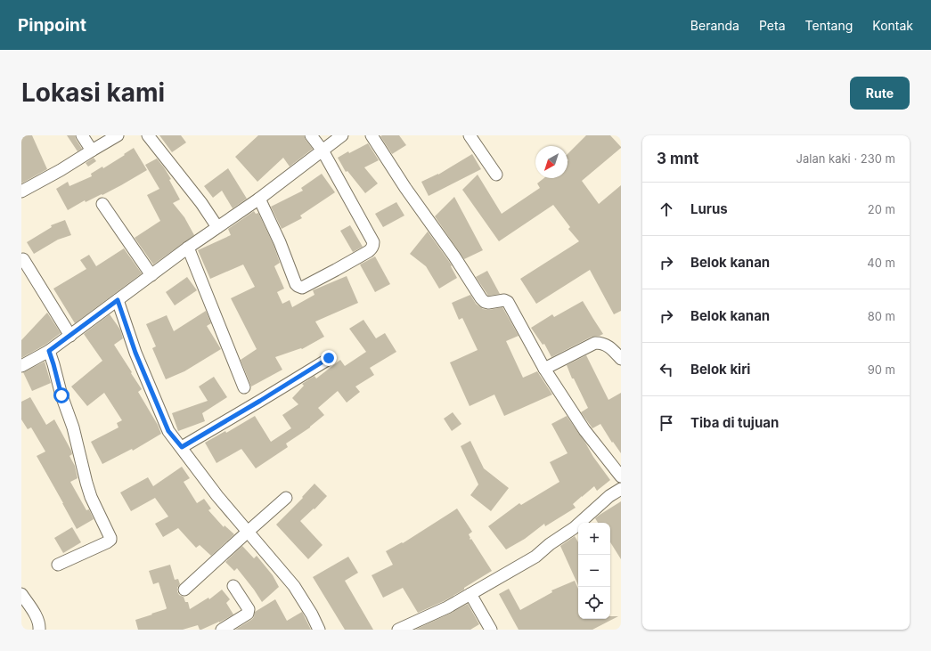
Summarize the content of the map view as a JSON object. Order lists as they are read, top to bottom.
{
  "north": "bottom left",
  "page": {
    "header": "Pinpoint",
    "nav": [
      "Beranda",
      "Peta",
      "Tentang",
      "Kontak"
    ],
    "buttons": "Rute",
    "title": "Lokasi kami",
    "heading": ["3 mnt", "Jalan kaki · 230 m"],
    "list": [
      ["Lurus", "20 m"],
      ["Belok kanan", "40 m"],
      ["Belok kanan", "80 m"],
      ["Belok kiri", "90 m"],
      "Tiba di tujuan"
    ],
    "map_buttons": ["+", "−"]
  }
}
